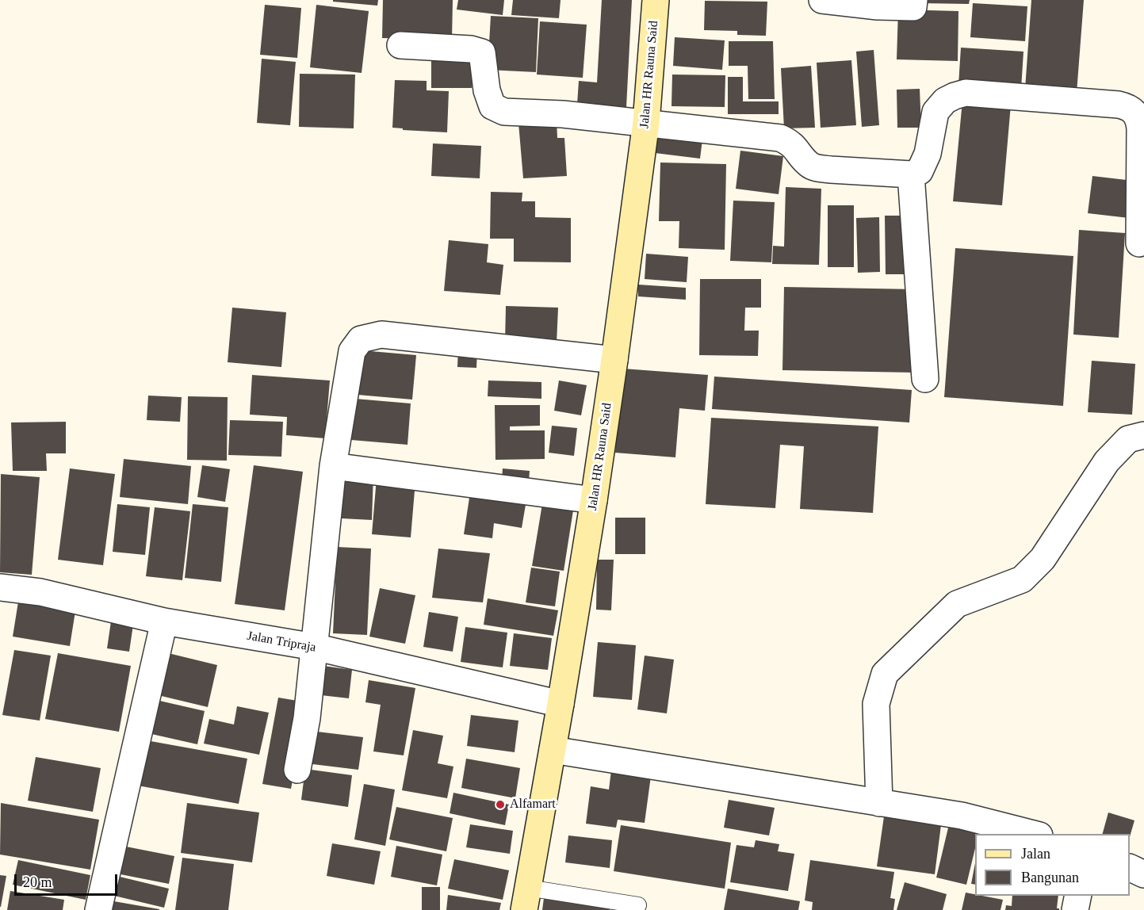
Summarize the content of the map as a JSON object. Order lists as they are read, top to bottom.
{
  "streets": {
    "main road": ["Jalan HR Rauna Said"],
    "street": ["Jalan Tripraja"]
  },
  "crossings": [
    ["Jalan HR Rauna Said", "Jalan Tripraja"]
  ],
  "places": ["Alfamart"],
  "legend": ["Jalan", "Bangunan"],
  "scale_bar": "20 m"
}
